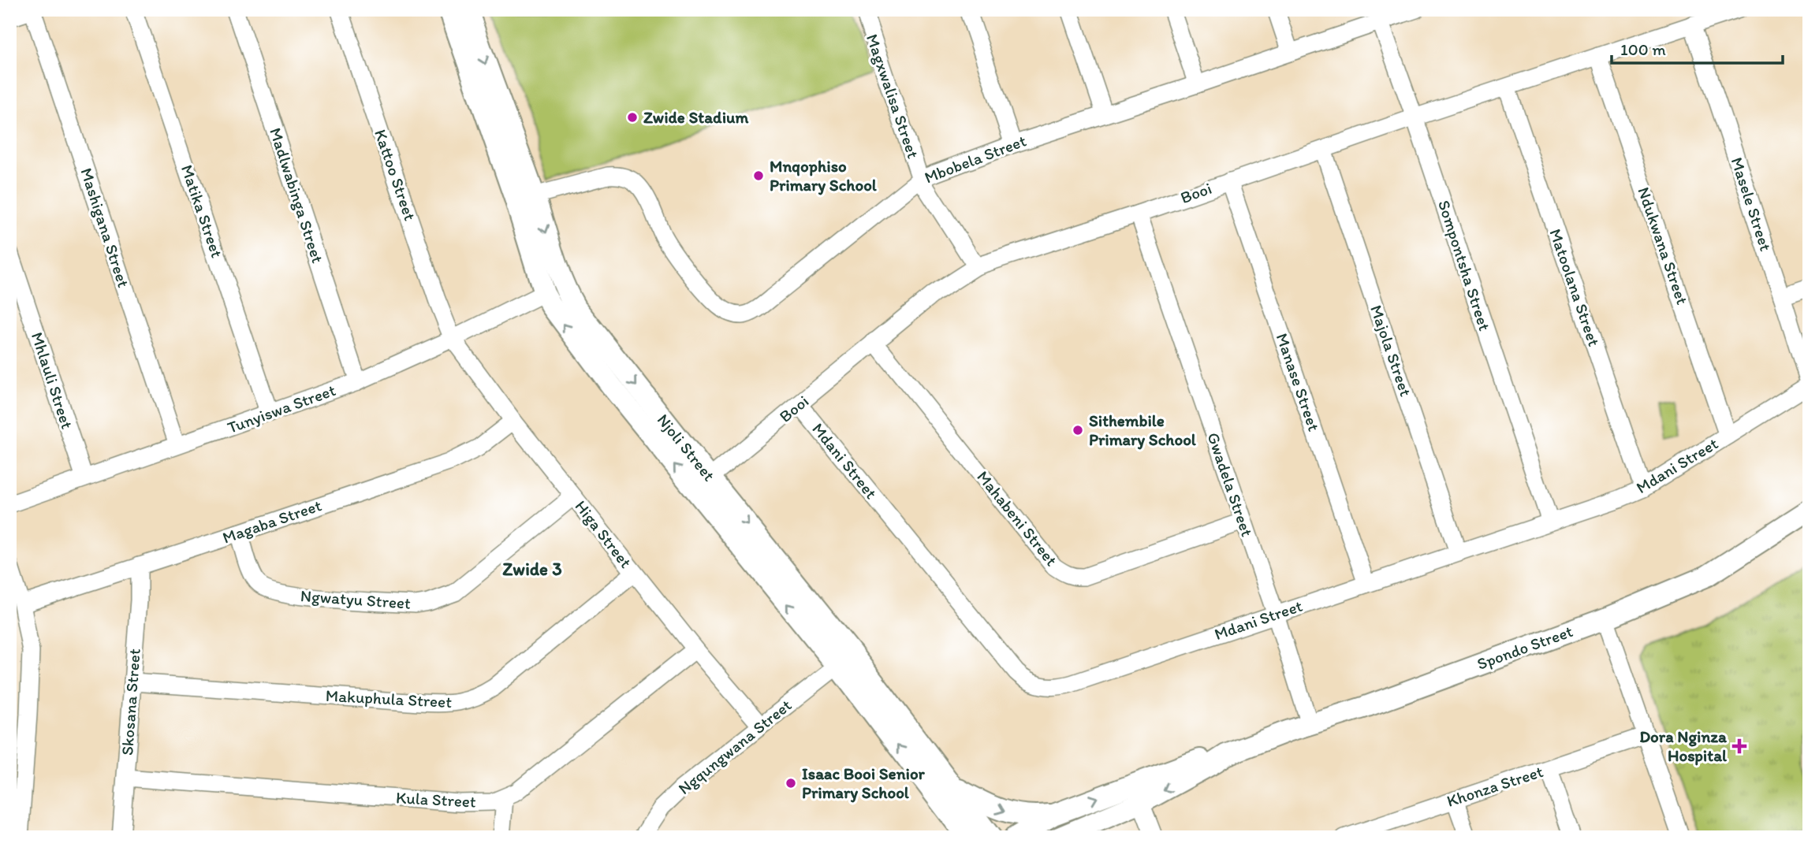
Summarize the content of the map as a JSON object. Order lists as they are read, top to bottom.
{
  "streets": {
    "main road": ["Njoli Street", "Spondo Street"],
    "street": [
      "Magxwalisa Street",
      "Mbobela Street",
      "Kattoo Street",
      "Booi",
      "Madlwabinga Street",
      "Masele Street",
      "Matika Street",
      "Mashigana Street",
      "Ndukwana Street",
      "Sompontsha Street",
      "Matoolana Street",
      "Majola Street",
      "Mhlauli Street",
      "Manase Street",
      "Tunyiswa Street",
      "Mdani Street",
      "Gwadela Street",
      "Mahabeni Street",
      "Magaba Street",
      "Higa Street",
      "Ngwatyu Street",
      "Makuphula Street",
      "Skosana Street",
      "Ngqungwana Street",
      "Khonza Street",
      "Kula Street"
    ]
  },
  "crossings": [
    ["Magxwalisa Street", "Mbobela Street"],
    ["Magxwalisa Street", "Booi"],
    ["Mbobela Street", "Sompontsha Street"],
    ["Mbobela Street", "Njoli Street"],
    ["Kattoo Street", "Tunyiswa Street"],
    ["Kattoo Street", "Higa Street"],
    ["Booi", "Masele Street"],
    ["Booi", "Ndukwana Street"],
    ["Booi", "Sompontsha Street"],
    ["Booi", "Matoolana Street"],
    ["Booi", "Majola Street"],
    ["Booi", "Manase Street"],
    ["Booi", "Njoli Street"],
    ["Booi", "Mdani Street"],
    ["Booi", "Gwadela Street"],
    ["Booi", "Mahabeni Street"],
    ["Madlwabinga Street", "Tunyiswa Street"],
    ["Masele Street", "Mdani Street"],
    ["Matika Street", "Tunyiswa Street"],
    ["Mashigana Street", "Tunyiswa Street"],
    ["Ndukwana Street", "Mdani Street"],
    ["Sompontsha Street", "Mdani Street"],
    ["Matoolana Street", "Mdani Street"],
    ["Majola Street", "Mdani Street"],
    ["Mhlauli Street", "Tunyiswa Street"],
    ["Manase Street", "Mdani Street"],
    ["Tunyiswa Street", "Njoli Street"],
    ["Tunyiswa Street", "Higa Street"],
    ["Njoli Street", "Ngqungwana Street"],
    ["Mdani Street", "Gwadela Street"],
    ["Gwadela Street", "Mahabeni Street"],
    ["Gwadela Street", "Spondo Street"],
    ["Magaba Street", "Higa Street"],
    ["Magaba Street", "Ngwatyu Street"],
    ["Magaba Street", "Skosana Street"],
    ["Higa Street", "Ngwatyu Street"],
    ["Higa Street", "Makuphula Street"],
    ["Higa Street", "Ngqungwana Street"],
    ["Higa Street", "Kula Street"],
    ["Makuphula Street", "Skosana Street"],
    ["Skosana Street", "Kula Street"]
  ],
  "districts": ["Zwide 3"],
  "places": {
    "other": [
      "Zwide Stadium",
      "Mnqophiso Primary School",
      "Sithembile Primary School",
      "Isaac Booi Senior Primary School"
    ],
    "health": ["Dora Nginza Hospital"]
  },
  "scale_bar": "100 m"
}
